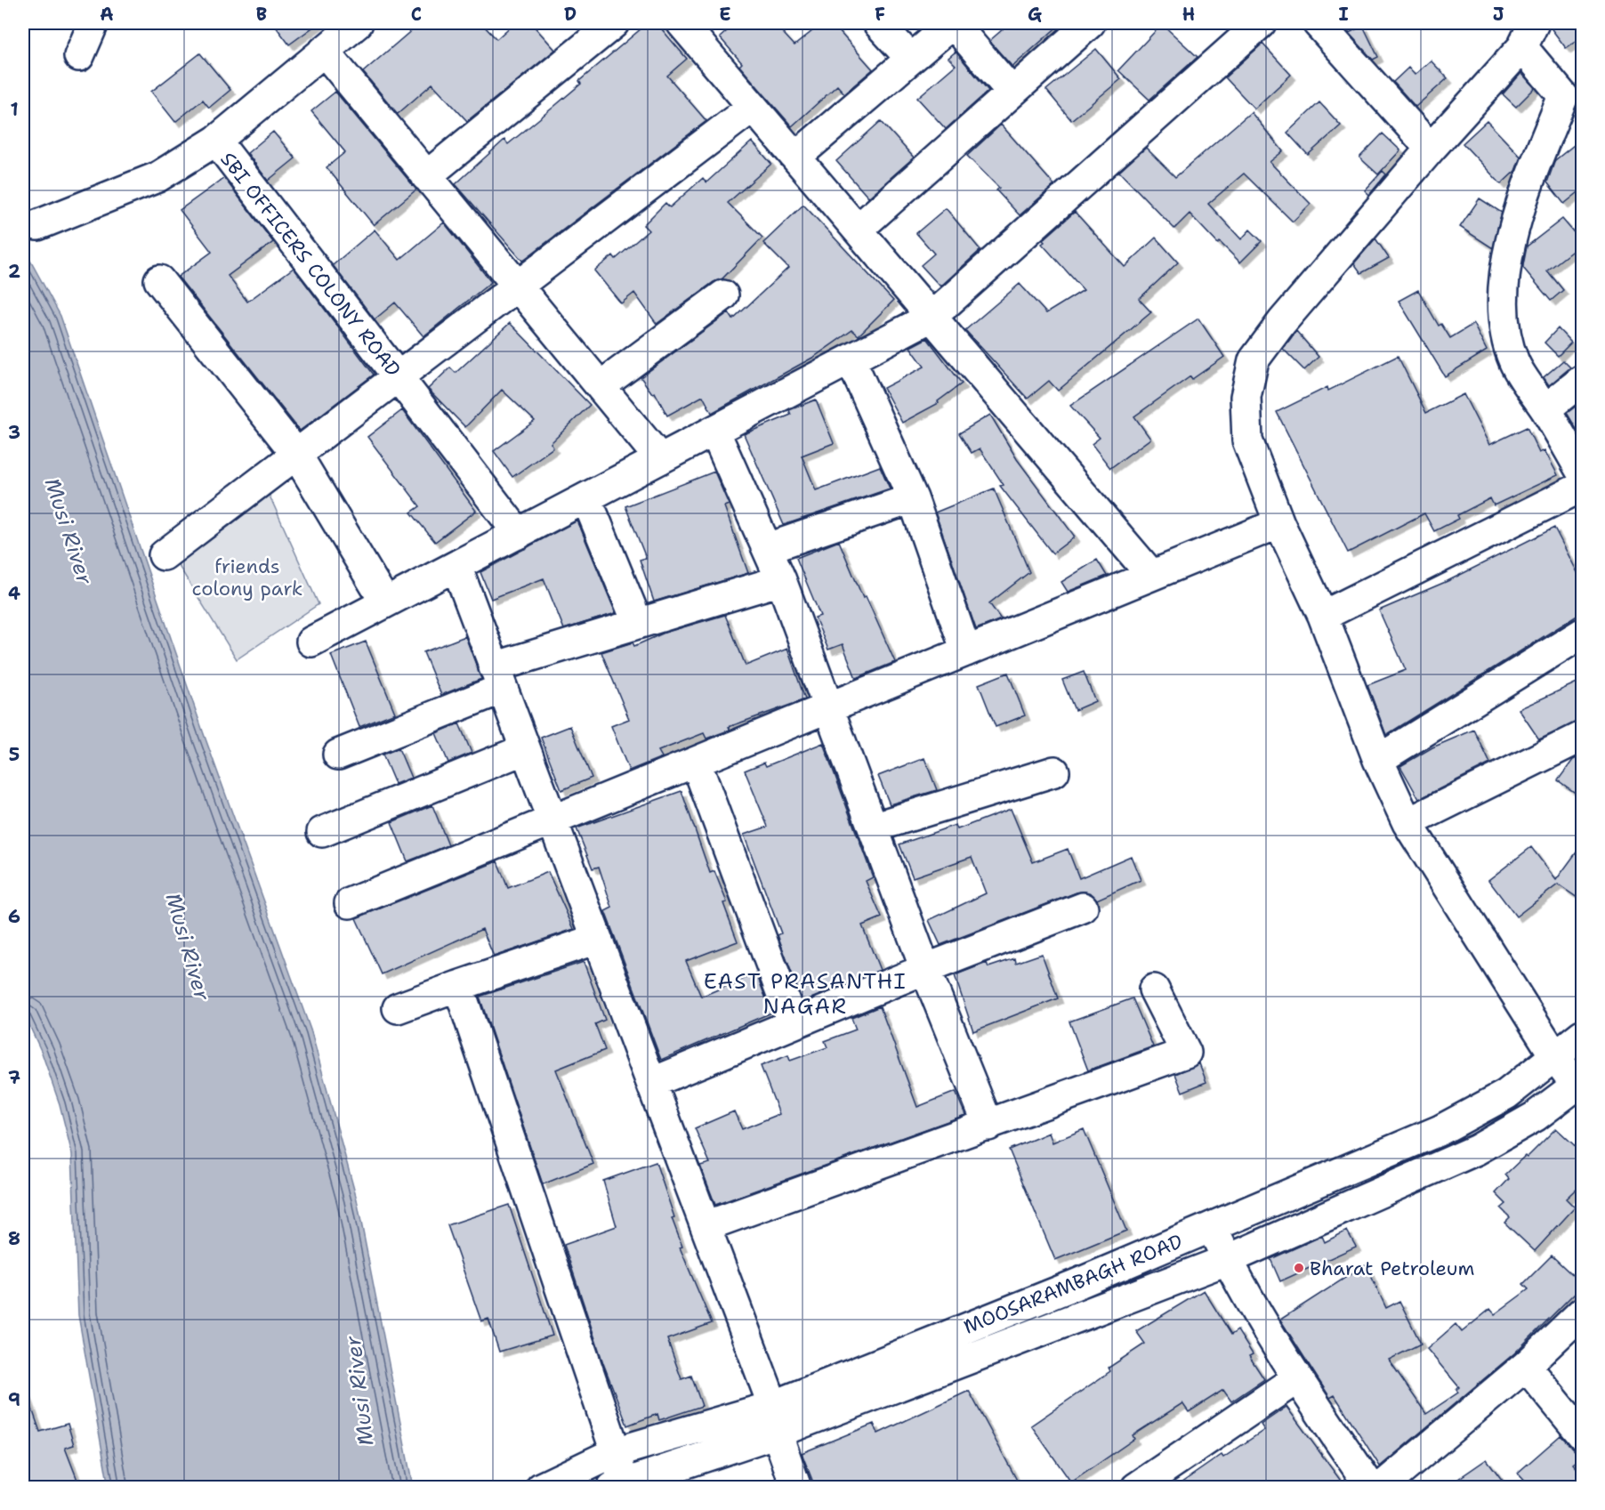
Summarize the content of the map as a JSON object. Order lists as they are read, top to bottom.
{
  "streets": {
    "street": ["SBI OFFICERS COLONY ROAD", "MOOSARAMBAGH ROAD"]
  },
  "districts": ["EAST PRASANTHI NAGAR"],
  "water": ["Musi River"],
  "parks": ["friends colony park"],
  "places": ["Bharat Petroleum"],
  "grid": {
    "columns": [
      "A",
      "B",
      "C",
      "D",
      "E",
      "F",
      "G",
      "H",
      "I",
      "J"
    ],
    "rows": [
      "1",
      "2",
      "3",
      "4",
      "5",
      "6",
      "7",
      "8",
      "9"
    ]
  }
}
